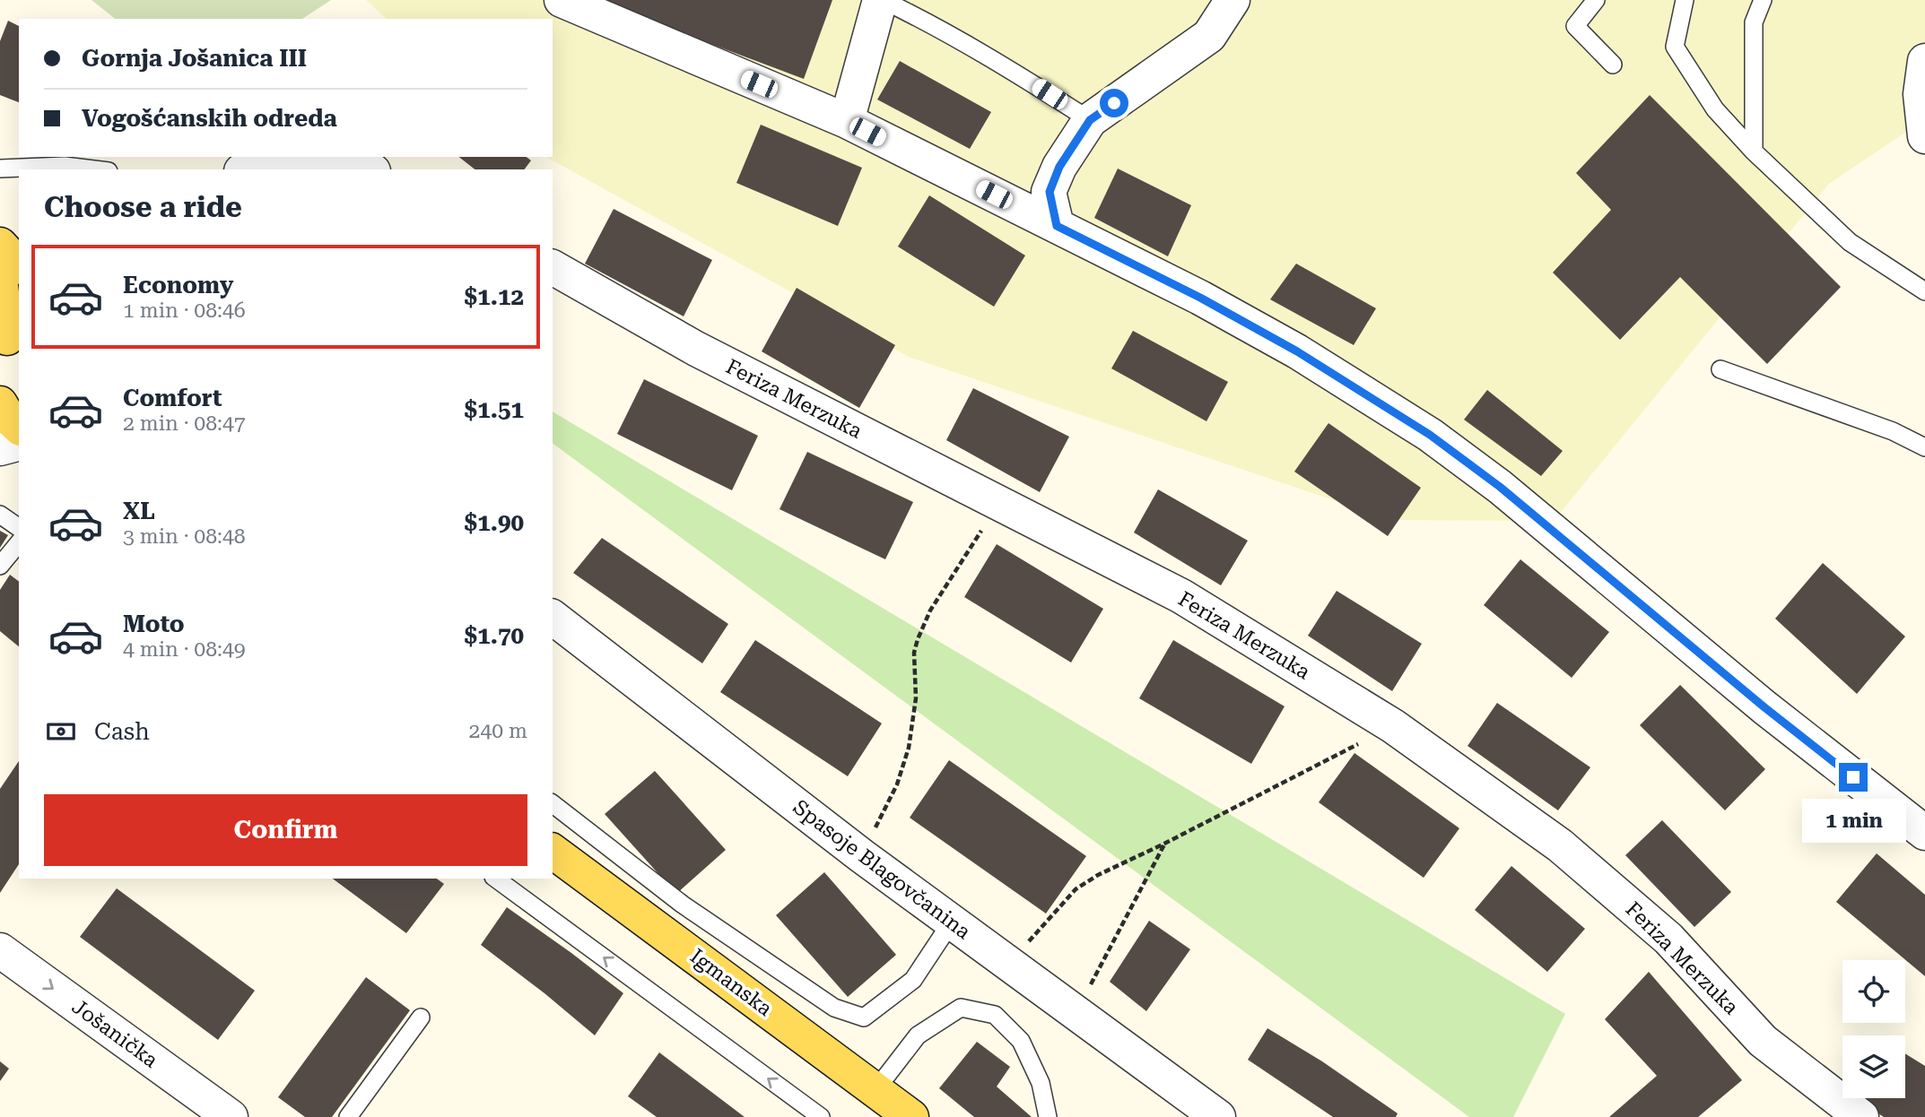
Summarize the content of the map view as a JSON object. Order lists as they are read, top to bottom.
{
  "streets": {
    "main road": ["Igmanska"],
    "street": ["Feriza Merzuka", "Spasoje Blagovčanina", "Jošanička"]
  },
  "one_way": ["Jošanička"],
  "page": {
    "banner": ["Gornja Jošanica III", "Vogošćanskih odreda"],
    "heading": "Choose a ride",
    "list": [
      {
        "name": "Economy",
        "note": "1 min · 08:46",
        "value": "$1.12"
      },
      {
        "name": "Comfort",
        "note": "2 min · 08:47",
        "value": "$1.51"
      },
      {
        "name": "XL",
        "note": "3 min · 08:48",
        "value": "$1.90"
      },
      {
        "name": "Moto",
        "note": "4 min · 08:49",
        "value": "$1.70"
      }
    ],
    "pay": ["Cash", "240 m"],
    "buttons": "Confirm",
    "bubble": "1 min"
  }
}
